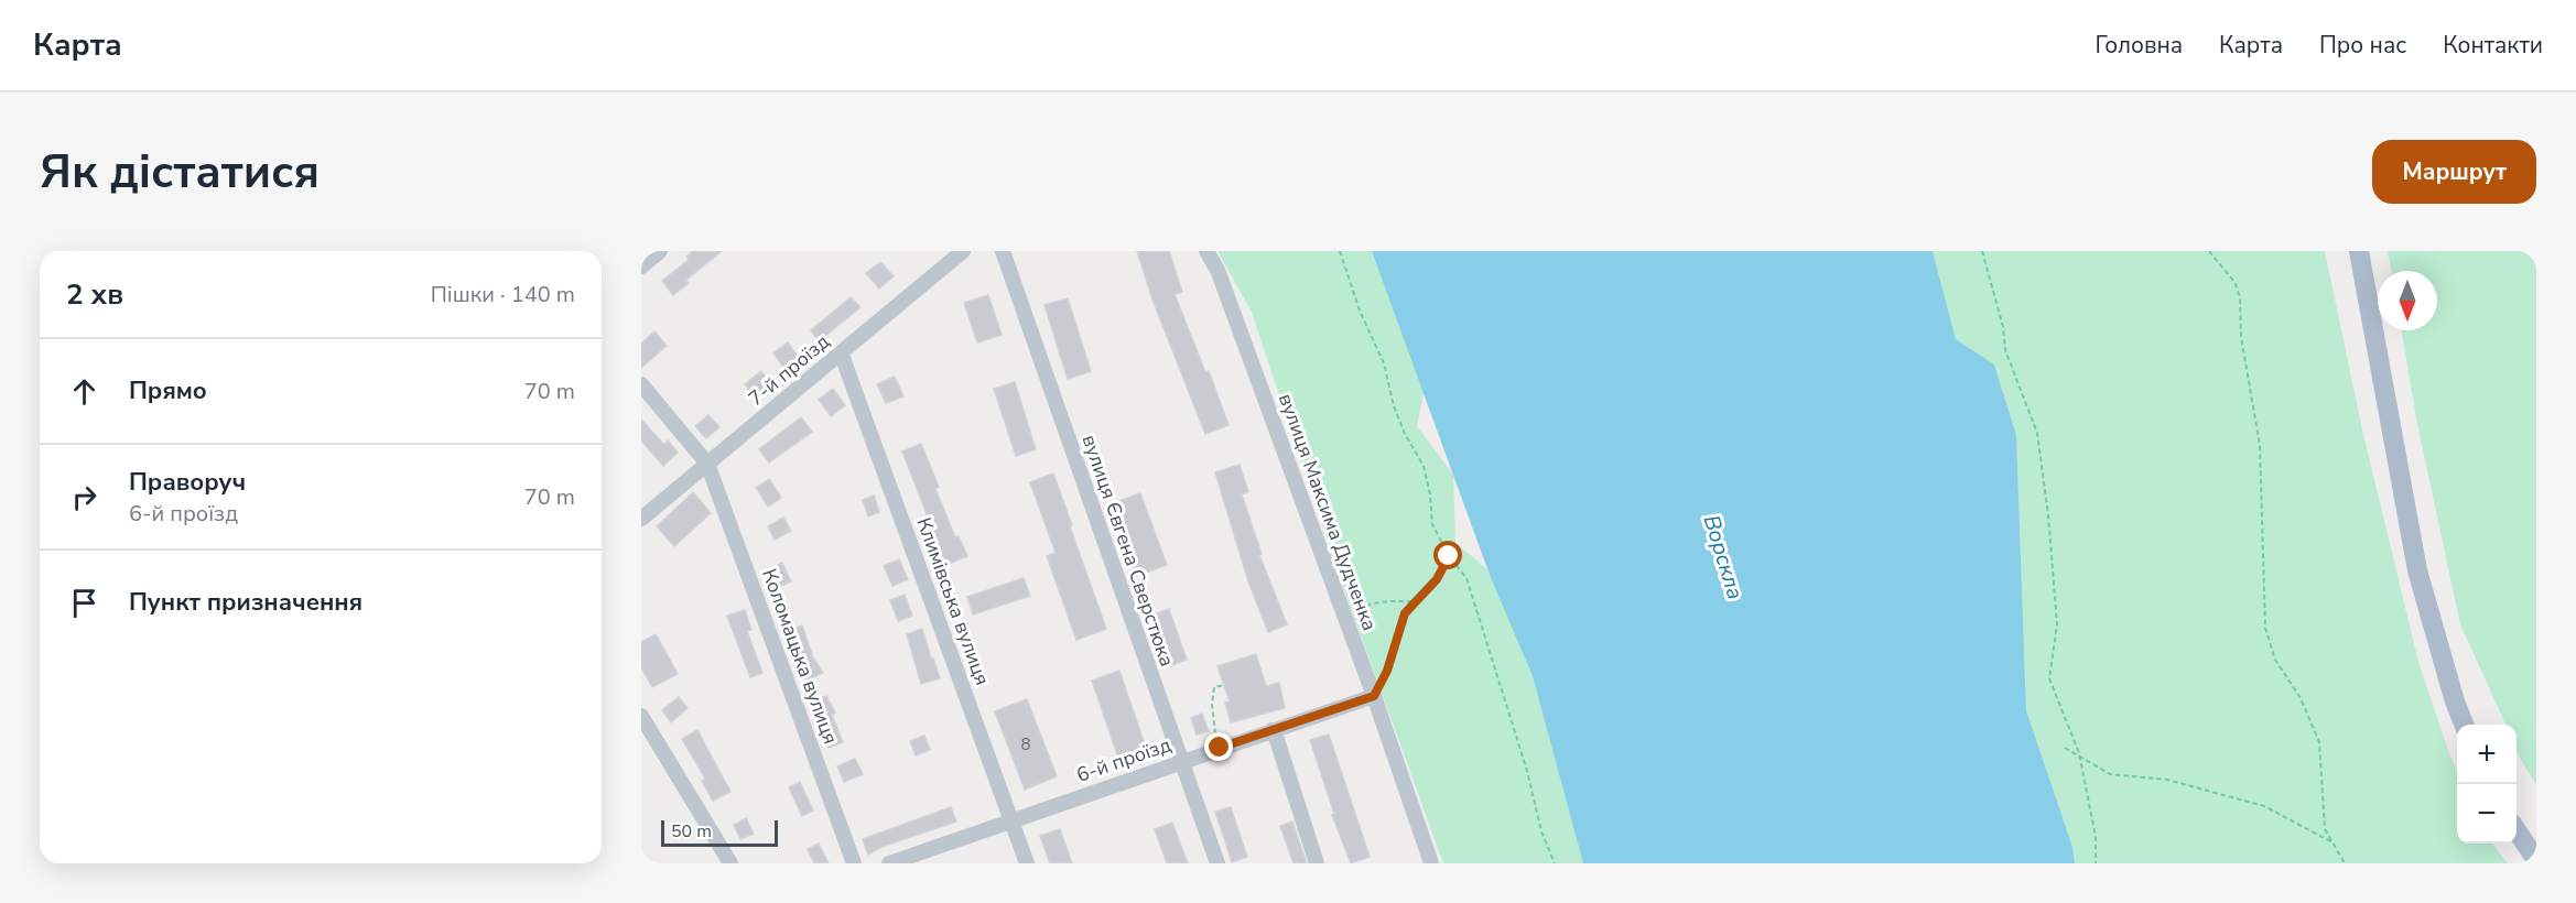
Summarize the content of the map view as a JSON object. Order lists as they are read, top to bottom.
{
  "streets": {
    "street": [
      "7-й проїзд",
      "вулиця Максима Дудченка",
      "вулиця Євгена Сверстюка",
      "Климівська вулиця",
      "Коломацька вулиця",
      "6-й проїзд"
    ]
  },
  "crossings": [
    ["7-й проїзд", "Климівська вулиця"],
    ["7-й проїзд", "Коломацька вулиця"],
    ["вулиця Максима Дудченка", "6-й проїзд"],
    ["вулиця Євгена Сверстюка", "6-й проїзд"],
    ["Климівська вулиця", "6-й проїзд"]
  ],
  "water": ["Ворскла"],
  "house_numbers": ["8"],
  "scale_bar": "50 m",
  "north": "bottom",
  "page": {
    "header": "Карта",
    "nav": [
      "Головна",
      "Карта",
      "Про нас",
      "Контакти"
    ],
    "buttons": "Маршрут",
    "title": "Як дістатися",
    "heading": ["2 хв", "Пішки · 140 m"],
    "list": [
      ["Прямо", "70 m"],
      ["Праворуч", "6-й проїзд", "70 m"],
      "Пункт призначення"
    ],
    "map_buttons": ["+", "−"],
    "scale": "50 m"
  }
}
